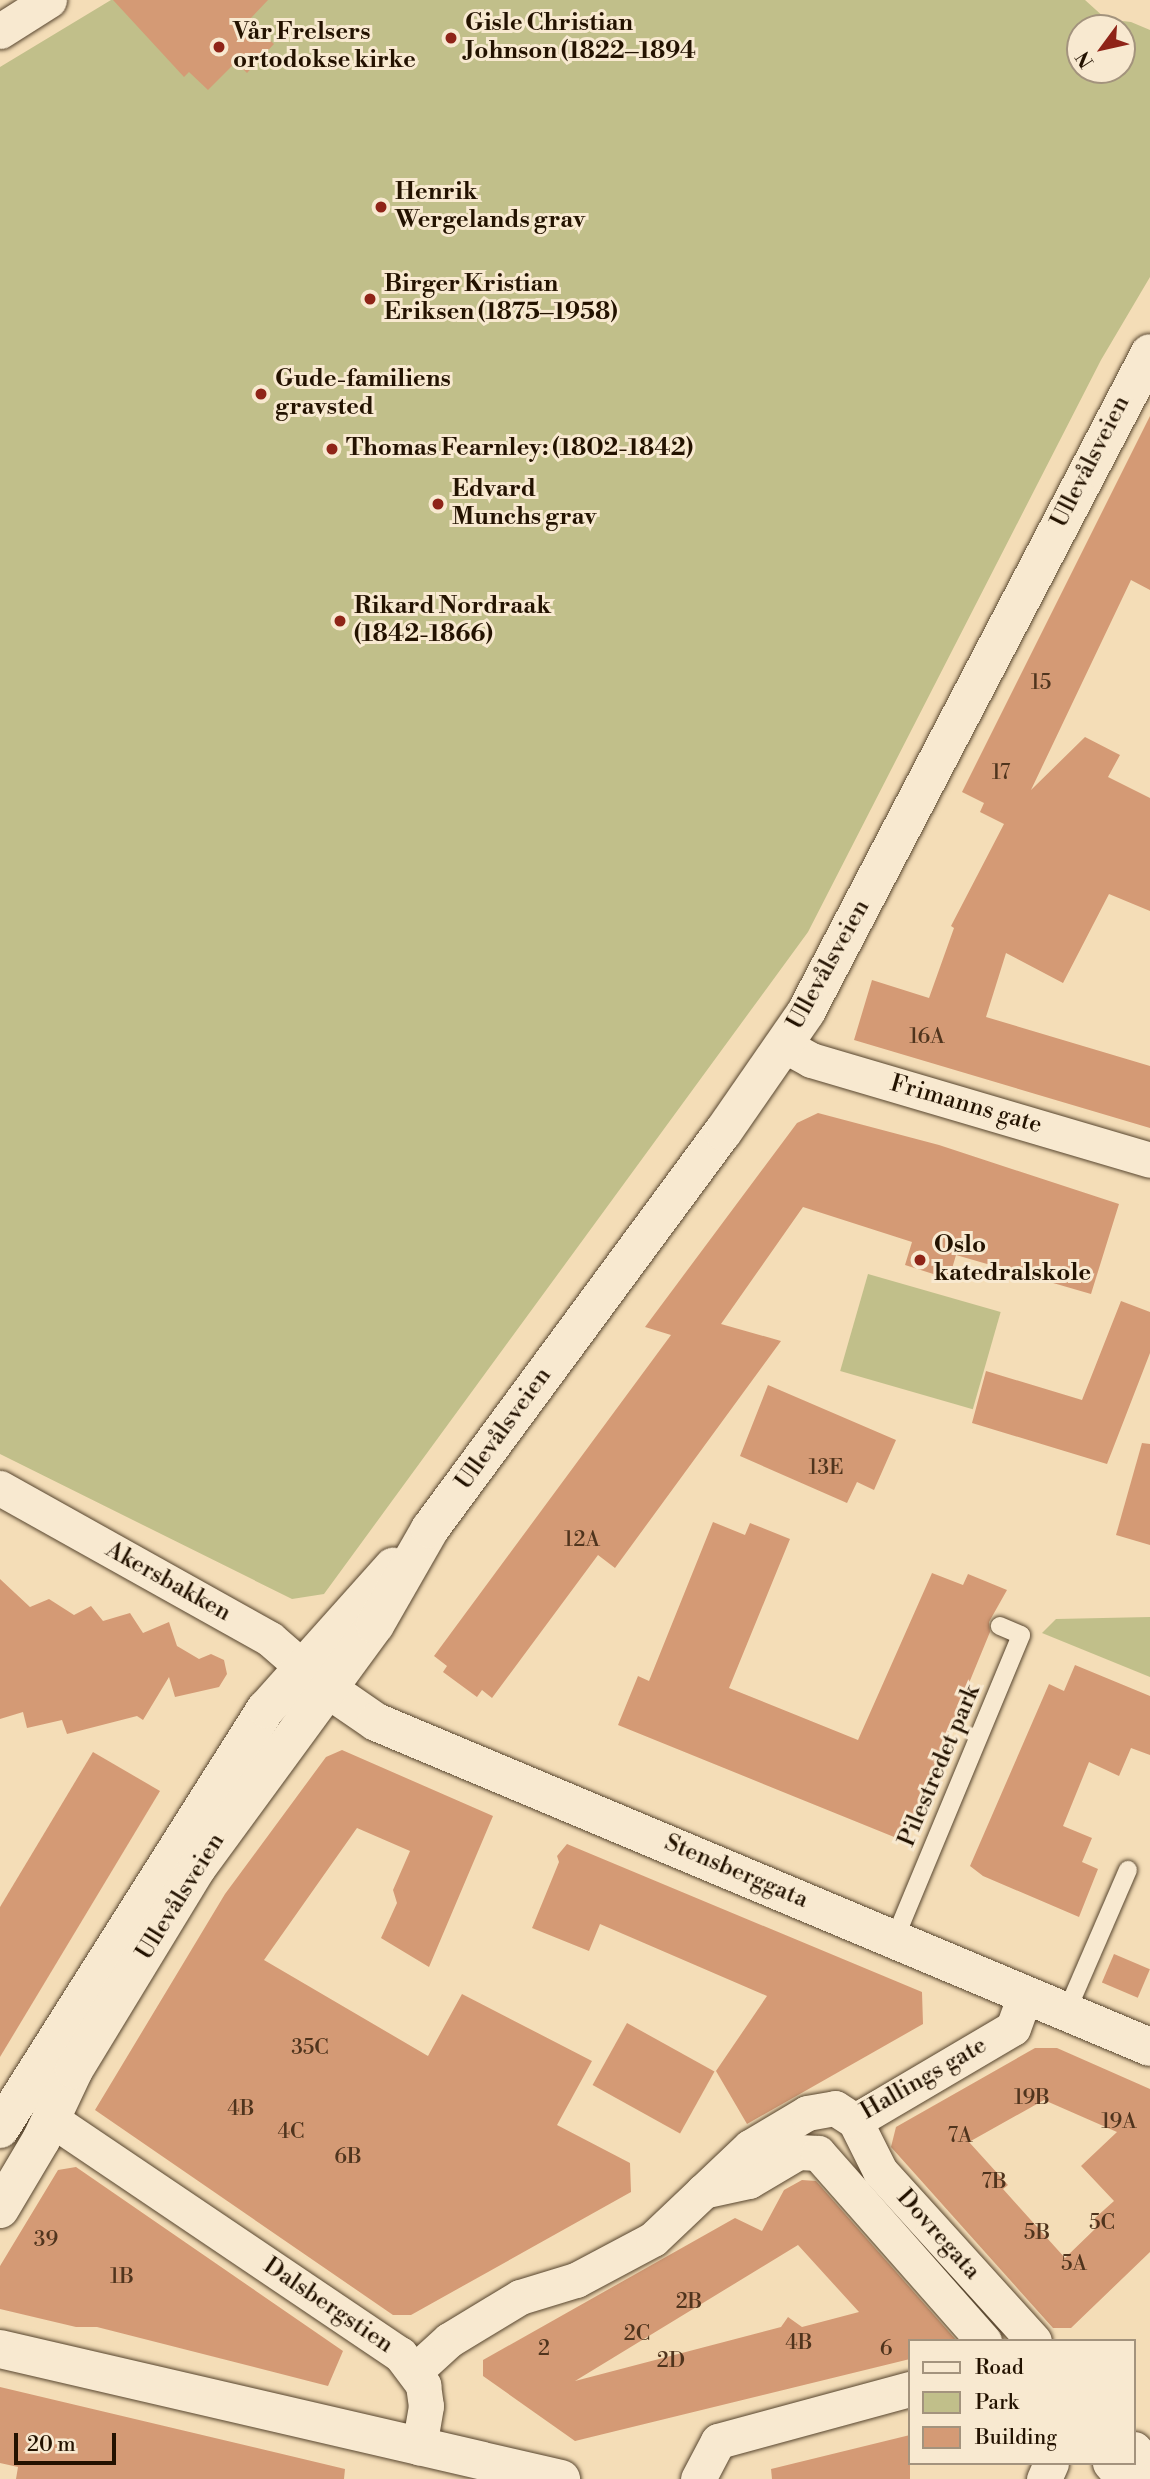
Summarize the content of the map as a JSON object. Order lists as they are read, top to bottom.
{
  "streets": {
    "main road": ["Ullevålsveien", "Stensberggata"],
    "street": [
      "Frimanns gate",
      "Akersbakken",
      "Hallings gate",
      "Dovregata",
      "Dalsbergstien"
    ],
    "lane": ["Pilestredet park"]
  },
  "crossings": [
    ["Ullevålsveien", "Frimanns gate"],
    ["Ullevålsveien", "Akersbakken"],
    ["Ullevålsveien", "Stensberggata"],
    ["Ullevålsveien", "Dalsbergstien"],
    ["Akersbakken", "Stensberggata"],
    ["Pilestredet park", "Stensberggata"],
    ["Stensberggata", "Hallings gate"],
    ["Hallings gate", "Dovregata"],
    ["Hallings gate", "Dalsbergstien"]
  ],
  "places": [
    "Gisle Christian Johnson (1822–1894",
    "Vår Frelsers ortodokse kirke",
    "Henrik Wergelands grav",
    "Birger Kristian Eriksen (1875–1958)",
    "Gude-familiens gravsted",
    "Thomas Fearnley: (1802-1842)",
    "Edvard Munchs grav",
    "Rikard Nordraak (1842-1866)",
    "Oslo katedralskole"
  ],
  "house_numbers": [
    "15",
    "17",
    "16A",
    "13E",
    "12A",
    "35C",
    "19B",
    "4B",
    "19A",
    "4C",
    "7A",
    "6B",
    "7B",
    "5C",
    "5B",
    "39",
    "5A",
    "1B",
    "2B",
    "2C",
    "4B",
    "2",
    "6",
    "2D"
  ],
  "legend": ["Road", "Park", "Building"],
  "scale_bar": "20 m",
  "north": "bottom left"
}
